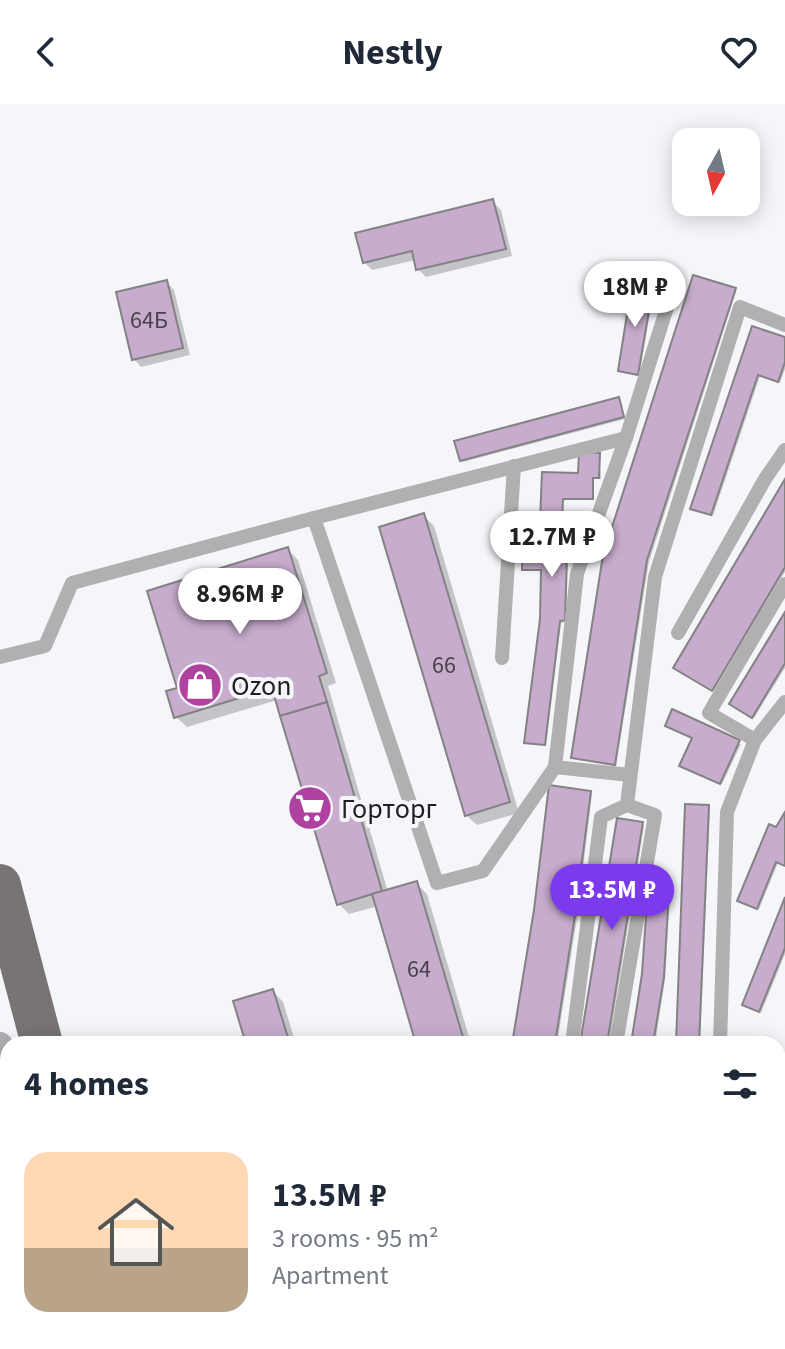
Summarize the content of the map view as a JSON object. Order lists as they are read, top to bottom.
{
  "places": {
    "shop": ["Ozon"],
    "supermarket": ["Горторг"]
  },
  "house_numbers": ["64Б", "66", "64"],
  "north": "bottom",
  "page": {
    "header": "Nestly",
    "price": [
      "18M ₽",
      "12.7M ₽",
      "8.96M ₽",
      "13.5M ₽"
    ],
    "heading": "4 homes",
    "list": [
      {
        "name": "13.5M ₽",
        "note": "3 rooms · 95 m² · Apartment"
      }
    ]
  }
}
